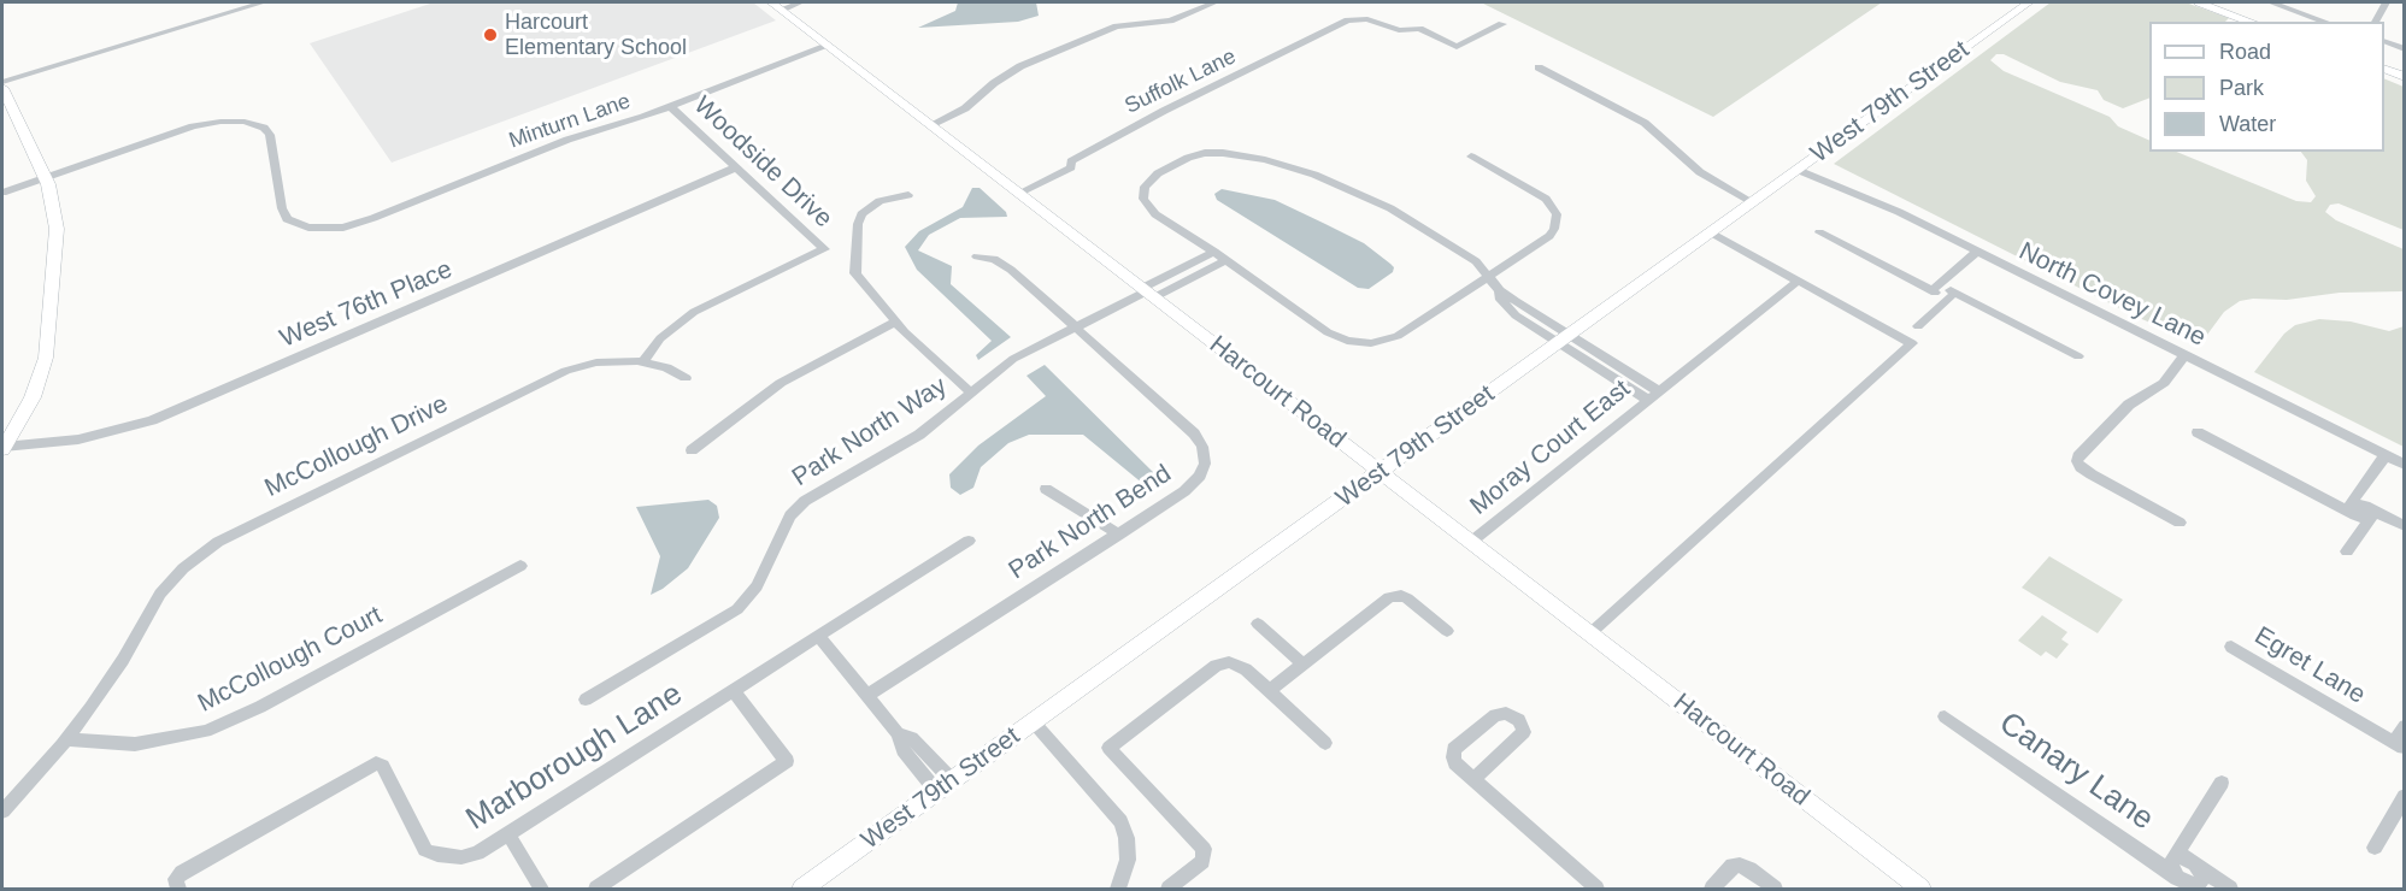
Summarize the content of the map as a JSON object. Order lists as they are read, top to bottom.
{
  "streets": {
    "street": [
      "Suffolk Lane",
      "West 79th Street",
      "Minturn Lane",
      "Woodside Drive",
      "North Covey Lane",
      "West 76th Place",
      "Harcourt Road",
      "Park North Way",
      "McCollough Drive",
      "Moray Court East",
      "Park North Bend",
      "McCollough Court",
      "Egret Lane",
      "Marborough Lane",
      "Canary Lane"
    ]
  },
  "crossings": [
    ["Suffolk Lane", "Harcourt Road"],
    ["West 79th Street", "North Covey Lane"],
    ["West 79th Street", "Harcourt Road"],
    ["Minturn Lane", "Woodside Drive"],
    ["Minturn Lane", "Harcourt Road"],
    ["Woodside Drive", "West 76th Place"],
    ["Woodside Drive", "McCollough Drive"],
    ["Harcourt Road", "Park North Way"],
    ["Harcourt Road", "Moray Court East"],
    ["Park North Way", "Park North Bend"],
    ["McCollough Drive", "McCollough Court"]
  ],
  "places": ["Harcourt Elementary School"],
  "legend": ["Road", "Park", "Water"]
}
